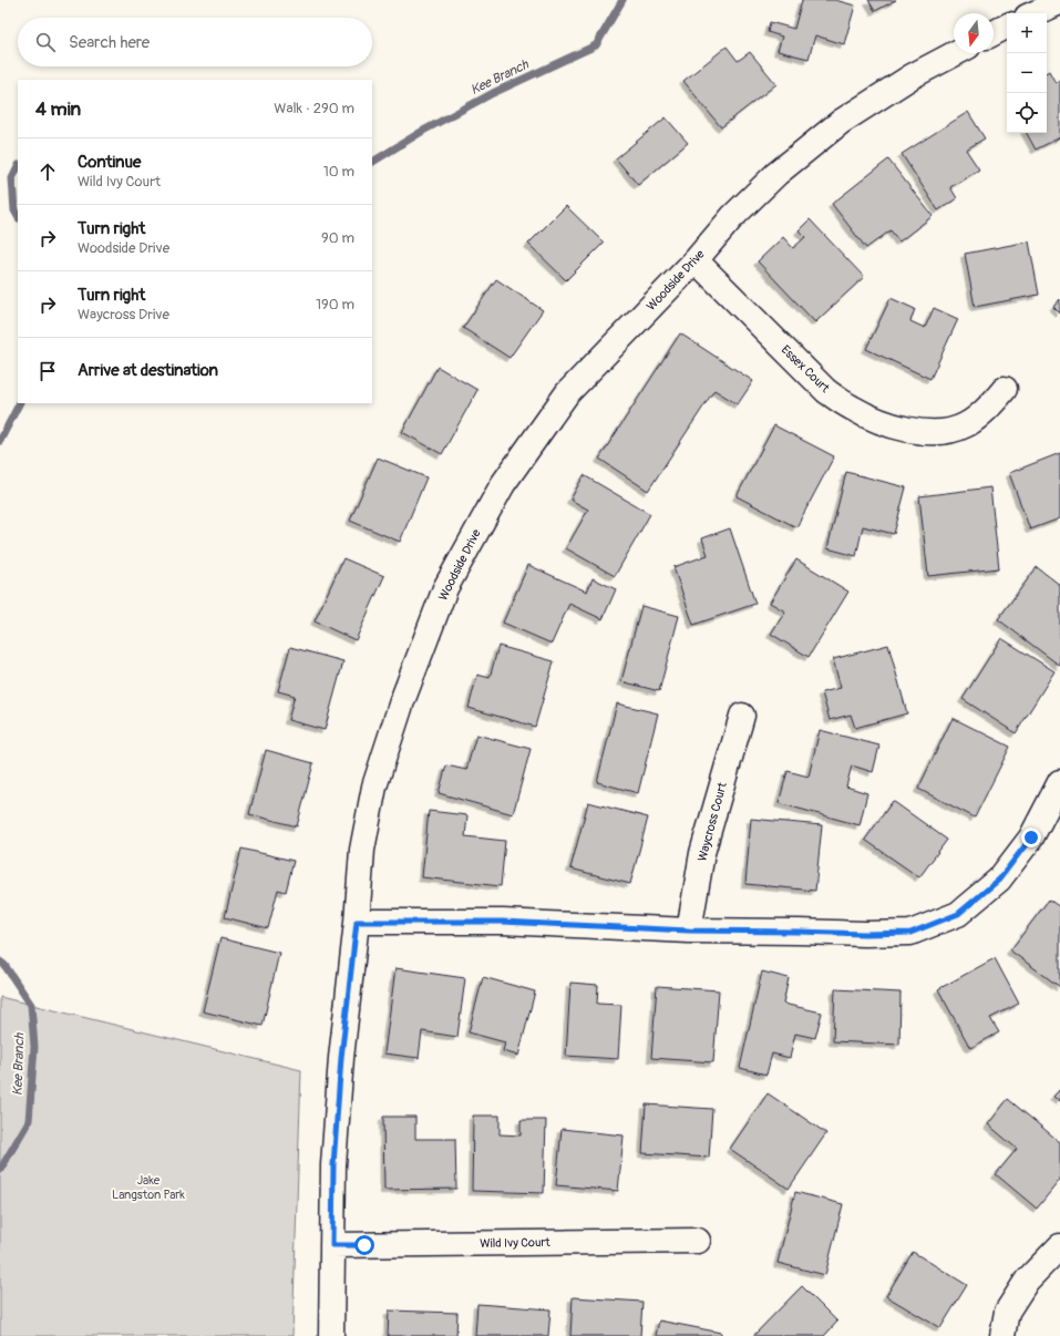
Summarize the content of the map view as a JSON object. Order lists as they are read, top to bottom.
{
  "streets": {
    "street": [
      "Woodside Drive",
      "Essex Court",
      "Waycross Court",
      "Wild Ivy Court"
    ]
  },
  "crossings": [
    ["Woodside Drive", "Essex Court"],
    ["Woodside Drive", "Wild Ivy Court"]
  ],
  "water": ["Kee Branch"],
  "parks": ["Jake Langston Park"],
  "north": "bottom",
  "page": {
    "map_buttons": ["+", "−"],
    "search": "Search here",
    "heading": ["4 min", "Walk · 290 m"],
    "list": [
      ["Continue", "Wild Ivy Court", "10 m"],
      ["Turn right", "Woodside Drive", "90 m"],
      ["Turn right", "Waycross Drive", "190 m"],
      "Arrive at destination"
    ]
  }
}
